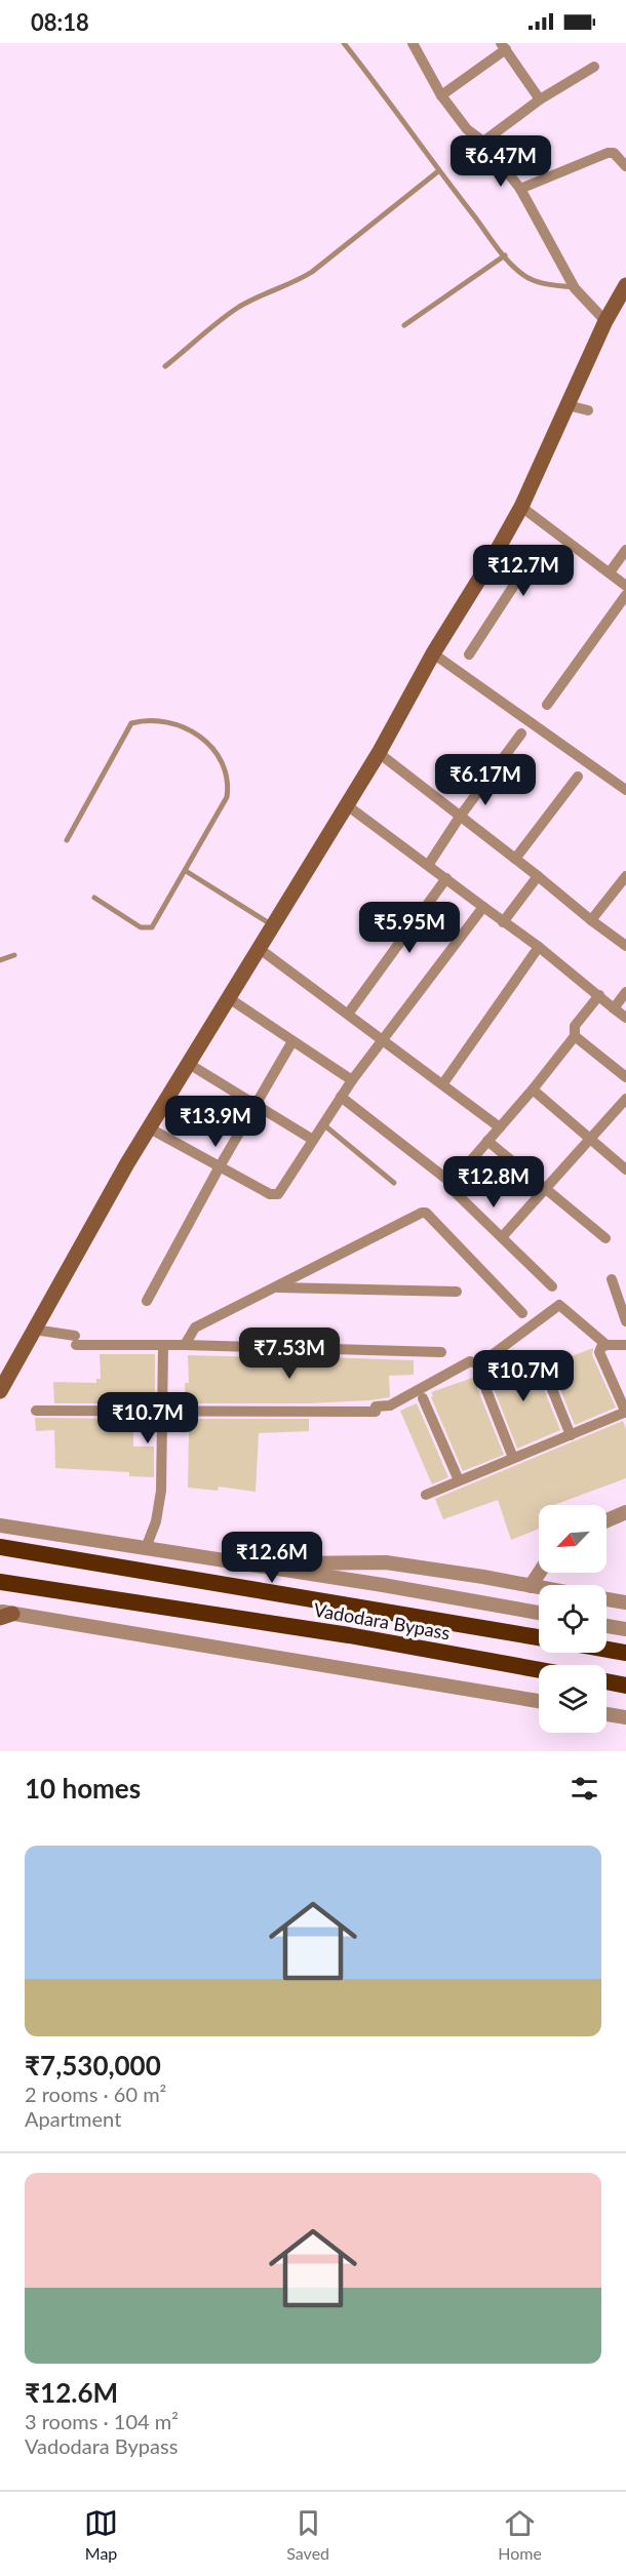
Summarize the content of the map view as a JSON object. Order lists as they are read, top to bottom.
{
  "streets": {
    "highway": ["Vadodara Bypass"]
  },
  "north": "bottom left",
  "page": {
    "status": "08:18",
    "price": [
      "₹6.47M",
      "₹12.7M",
      "₹6.17M",
      "₹5.95M",
      "₹13.9M",
      "₹12.8M",
      "₹7.53M",
      "₹10.7M",
      "₹10.7M",
      "₹12.6M"
    ],
    "heading": "10 homes",
    "list": [
      {
        "name": "₹7,530,000",
        "note": "2 rooms · 60 m² · Apartment"
      },
      {
        "name": "₹12.6M",
        "note": "3 rooms · 104 m² · Vadodara Bypass"
      }
    ],
    "tabs": ["Map", "Saved", "Home"]
  }
}
